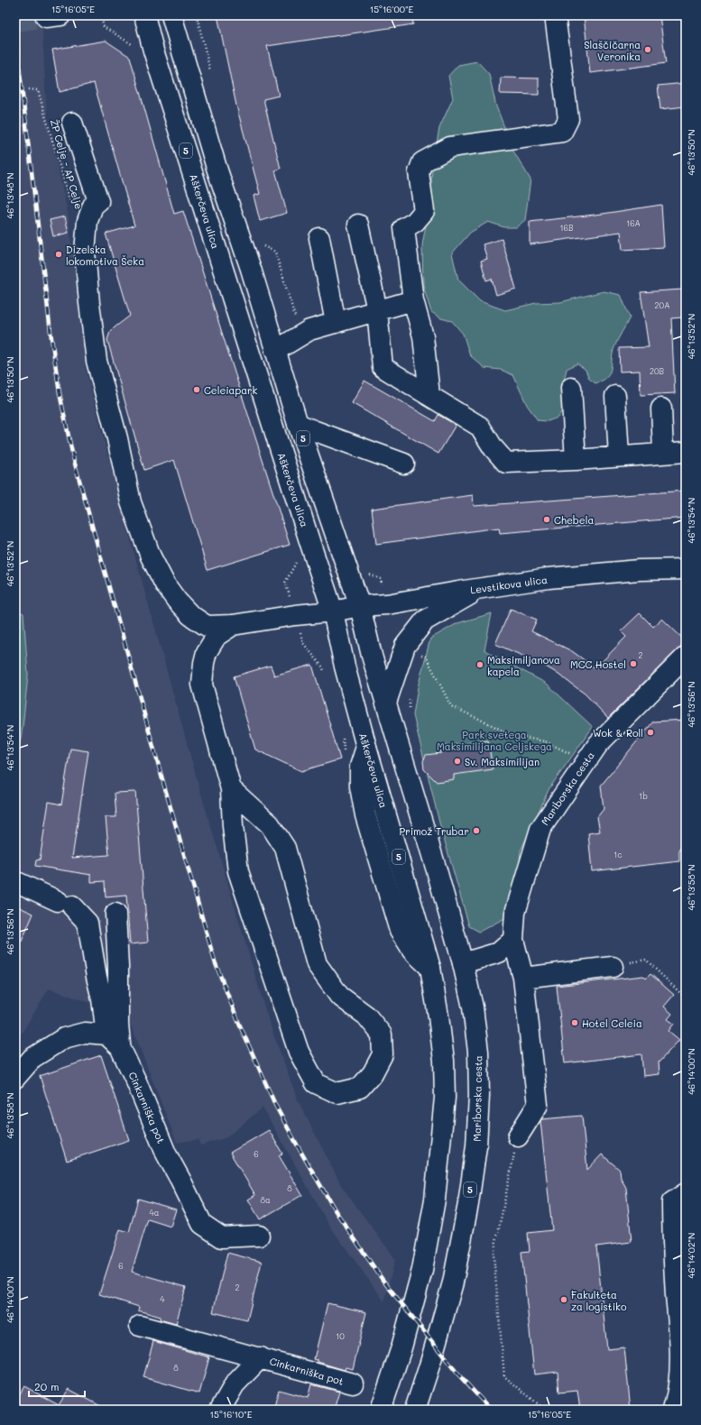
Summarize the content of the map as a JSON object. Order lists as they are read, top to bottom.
{
  "streets": {
    "main road": [
      "5",
      "Aškerčeva ulica",
      "Levstikova ulica",
      "Mariborska cesta",
      "Cinkarniška pot"
    ],
    "path": ["ŽP Celje - AP Celje"]
  },
  "crossings": [
    ["5", "Levstikova ulica"],
    ["5", "Mariborska cesta"],
    ["Aškerčeva ulica", "Levstikova ulica"]
  ],
  "parks": ["Park svetega Maksimilijana Celjskega"],
  "places": [
    "Slaščičarna Veronika",
    "Dizelska lokomotiva Šeka",
    "Celeiapark",
    "Chebela",
    "MCC Hostel",
    "Maksimiljanova kapela",
    "Wok & Roll",
    "Sv. Maksimilijan",
    "Primož Trubar",
    "Hotel Celeia",
    "Fakulteta za logistiko"
  ],
  "house_numbers": [
    "16A",
    "16B",
    "20A",
    "20B",
    "2",
    "1b",
    "1c",
    "6",
    "8",
    "8a",
    "4a",
    "6",
    "2",
    "4",
    "10",
    "8"
  ],
  "scale_bar": "20 m",
  "coordinates": [
    "15°16'05\"E",
    "15°16'00\"E",
    "46°13'50\"N",
    "46°13'48\"N",
    "46°13'52\"N",
    "46°13'54\"N",
    "46°13'56\"N",
    "46°13'58\"N",
    "46°14'00\"N",
    "46°14'02\"N",
    "15°16'10\"E"
  ]
}
